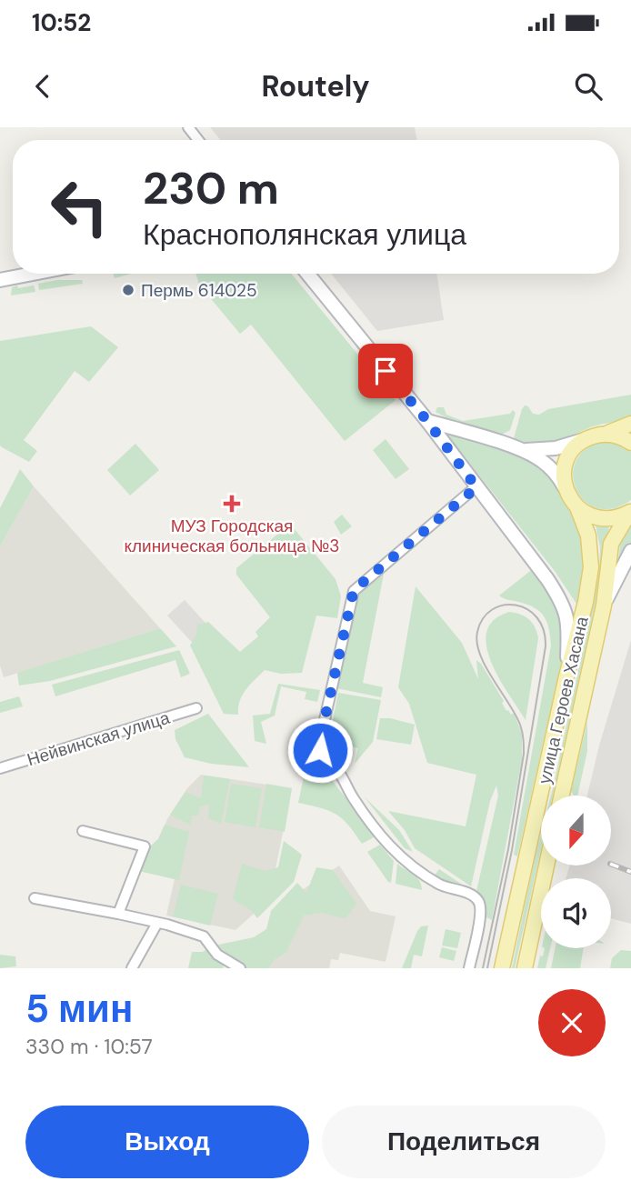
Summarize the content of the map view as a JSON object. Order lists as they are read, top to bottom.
{
  "streets": {
    "main road": ["улица Героев Хасана"],
    "street": ["Нейвинская улица"]
  },
  "places": {
    "other": ["Пермь 614025"],
    "health": ["МУЗ Городская клиническая больница №3"]
  },
  "north": "bottom",
  "page": {
    "status": "10:52",
    "header": "Routely",
    "turn": ["230 m", "Краснополянская улица"],
    "heading": ["5 мин", "330 m · 10:57"],
    "buttons": ["Выход", "Поделиться"]
  }
}
